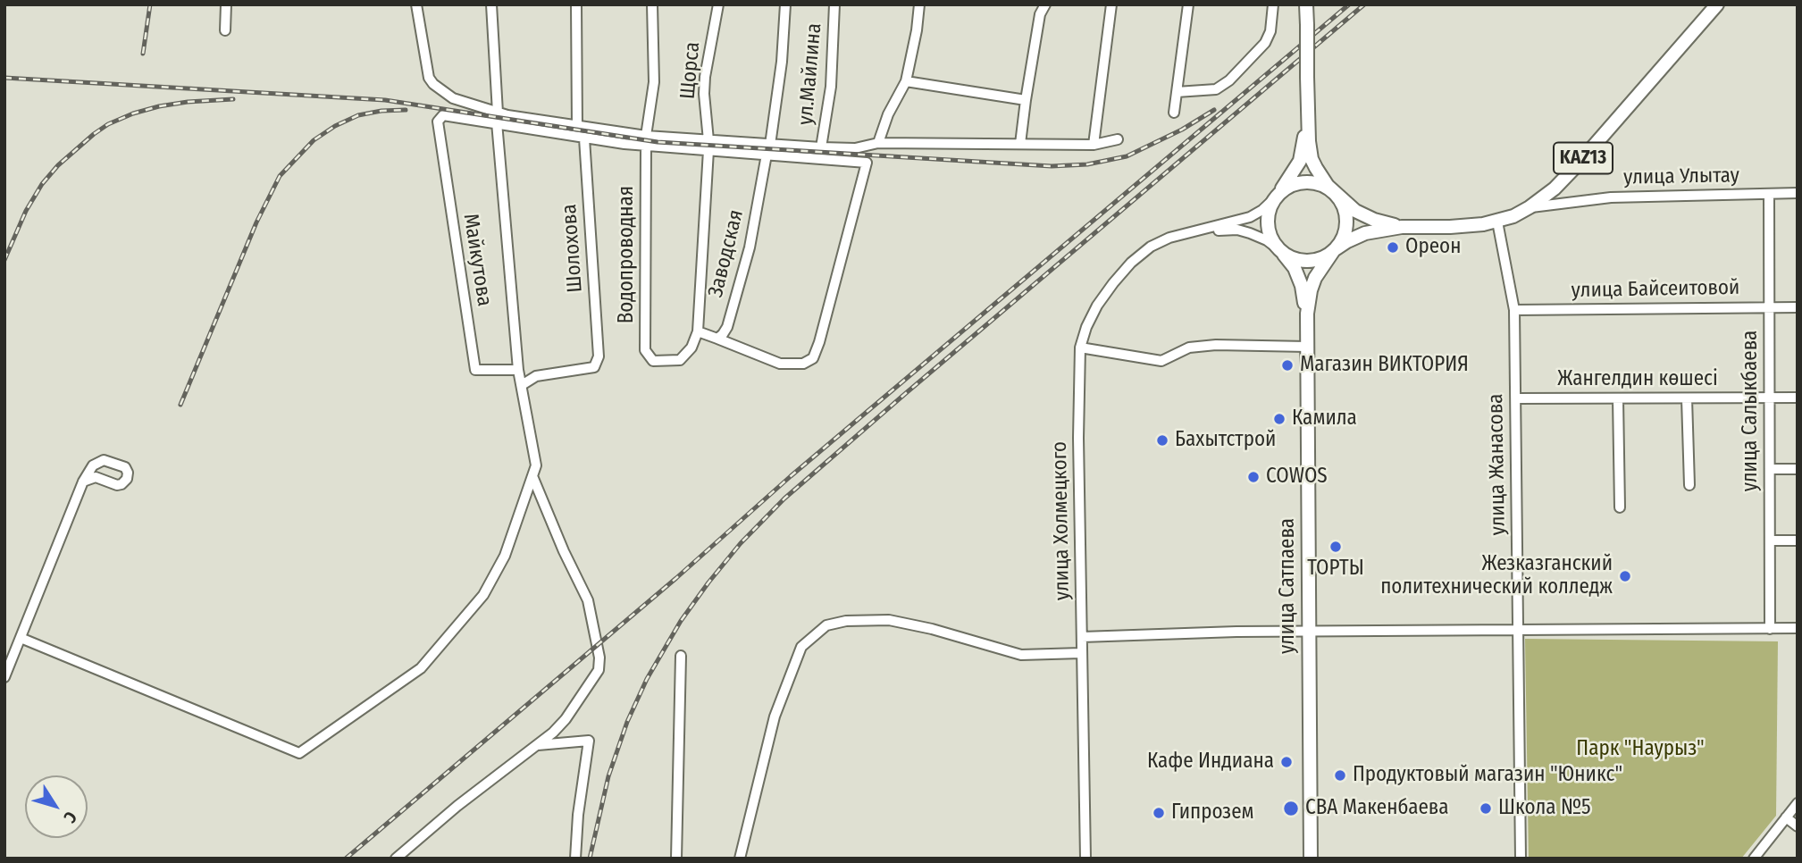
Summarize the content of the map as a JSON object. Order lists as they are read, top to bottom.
{
  "streets": {
    "main road": ["KAZ13", "улица Сатпаева"],
    "street": [
      "Щорса",
      "ул.Майлина",
      "улица Улытау",
      "Шолохова",
      "Заводская",
      "Водопроводная",
      "Майкутова",
      "улица Байсеитовой",
      "Жангелдин көшесі",
      "улица Салыкбаева",
      "улица Жанасова",
      "улица Холмецкого"
    ]
  },
  "crossings": [
    ["Щорса", "Водопроводная"],
    ["KAZ13", "улица Улытау"],
    ["KAZ13", "улица Жанасова"],
    ["улица Улытау", "улица Салыкбаева"],
    ["улица Байсеитовой", "улица Салыкбаева"],
    ["улица Байсеитовой", "улица Жанасова"],
    ["Жангелдин көшесі", "улица Салыкбаева"],
    ["Жангелдин көшесі", "улица Жанасова"]
  ],
  "parks": ["Парк \"Наурыз\""],
  "places": [
    "Ореон",
    "Магазин ВИКТОРИЯ",
    "Камила",
    "Бахытстрой",
    "COWOS",
    "ТОРТЫ",
    "Жезказганский политехнический колледж",
    "Кафе Индиана",
    "Продуктовый магазин \"Юникс\"",
    "СВА Макенбаева",
    "Школа №5",
    "Гипрозем"
  ],
  "north": "bottom right"
}
